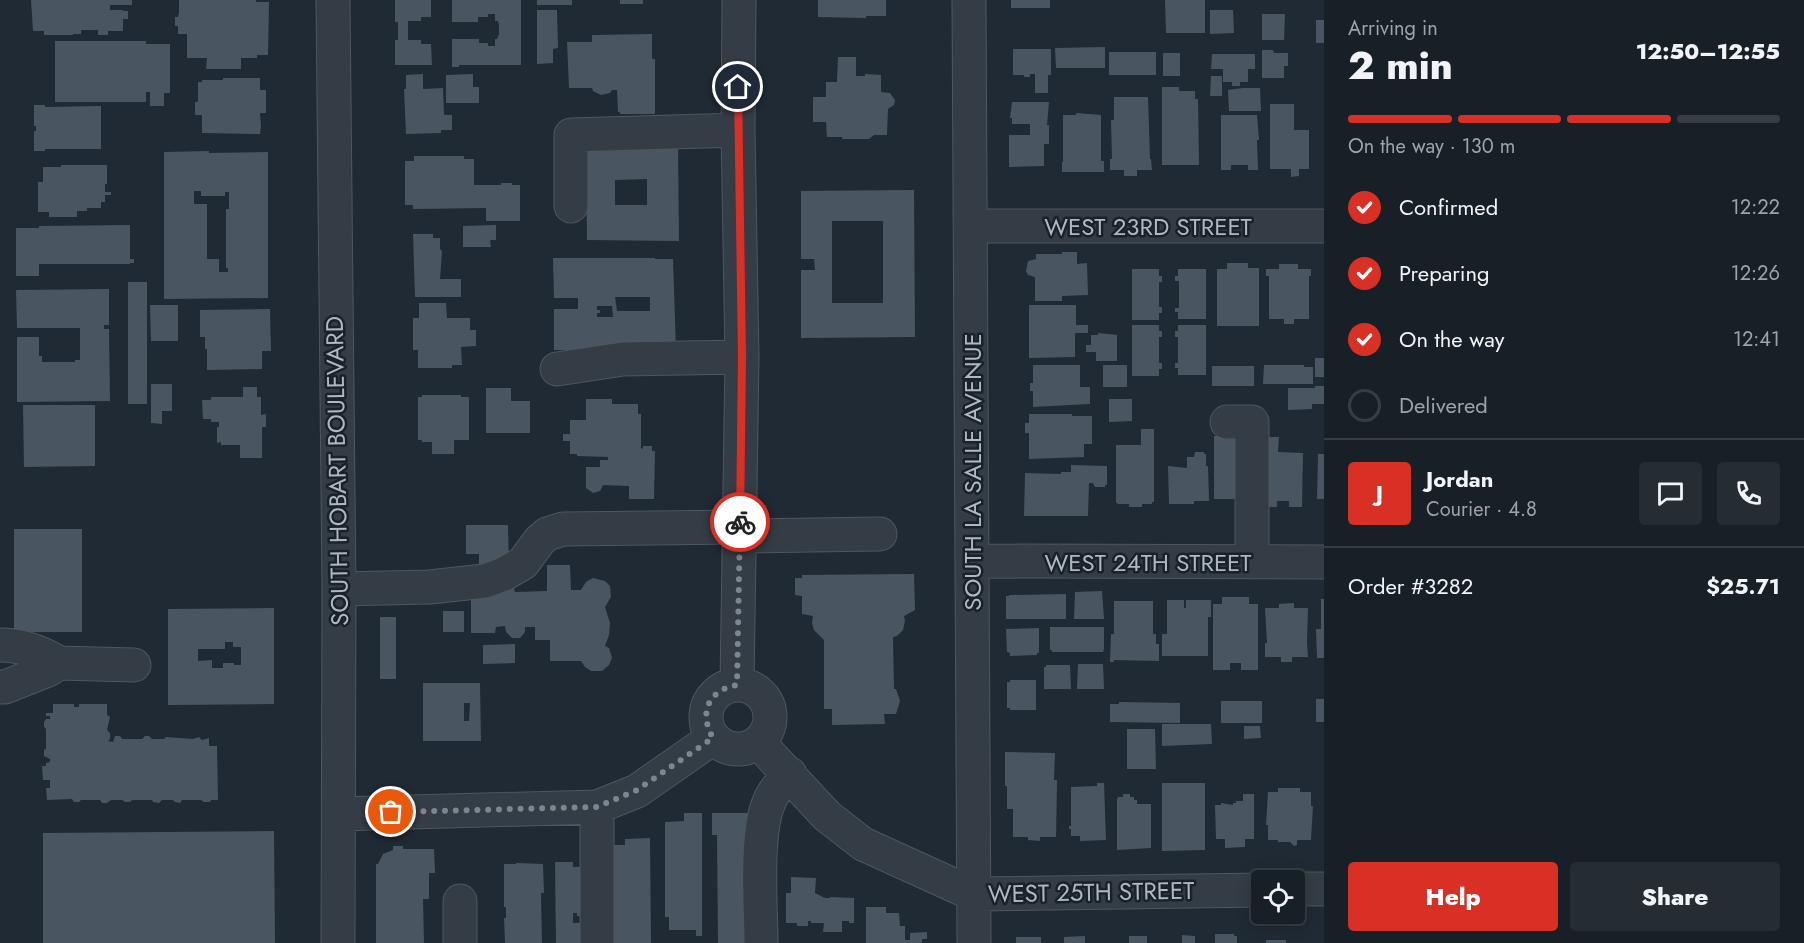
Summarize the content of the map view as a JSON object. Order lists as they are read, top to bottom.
{
  "streets": {
    "street": [
      "WEST 23RD STREET",
      "SOUTH HOBART BOULEVARD",
      "SOUTH LA SALLE AVENUE",
      "WEST 24TH STREET",
      "WEST 25TH STREET"
    ]
  },
  "crossings": [
    ["WEST 23RD STREET", "SOUTH LA SALLE AVENUE"],
    ["SOUTH LA SALLE AVENUE", "WEST 24TH STREET"],
    ["SOUTH LA SALLE AVENUE", "WEST 25TH STREET"]
  ],
  "page": {
    "heading": ["2 min", "Arriving in", "12:50–12:55"],
    "panel": [
      "Jordan",
      "Courier · 4.8",
      "Order #3282",
      "$25.71"
    ],
    "bar": "On the way · 130 m",
    "list": [
      ["Confirmed", "12:22"],
      ["Preparing", "12:26"],
      ["On the way", "12:41"],
      "Delivered"
    ],
    "round": "J",
    "buttons": ["Help", "Share"]
  }
}
